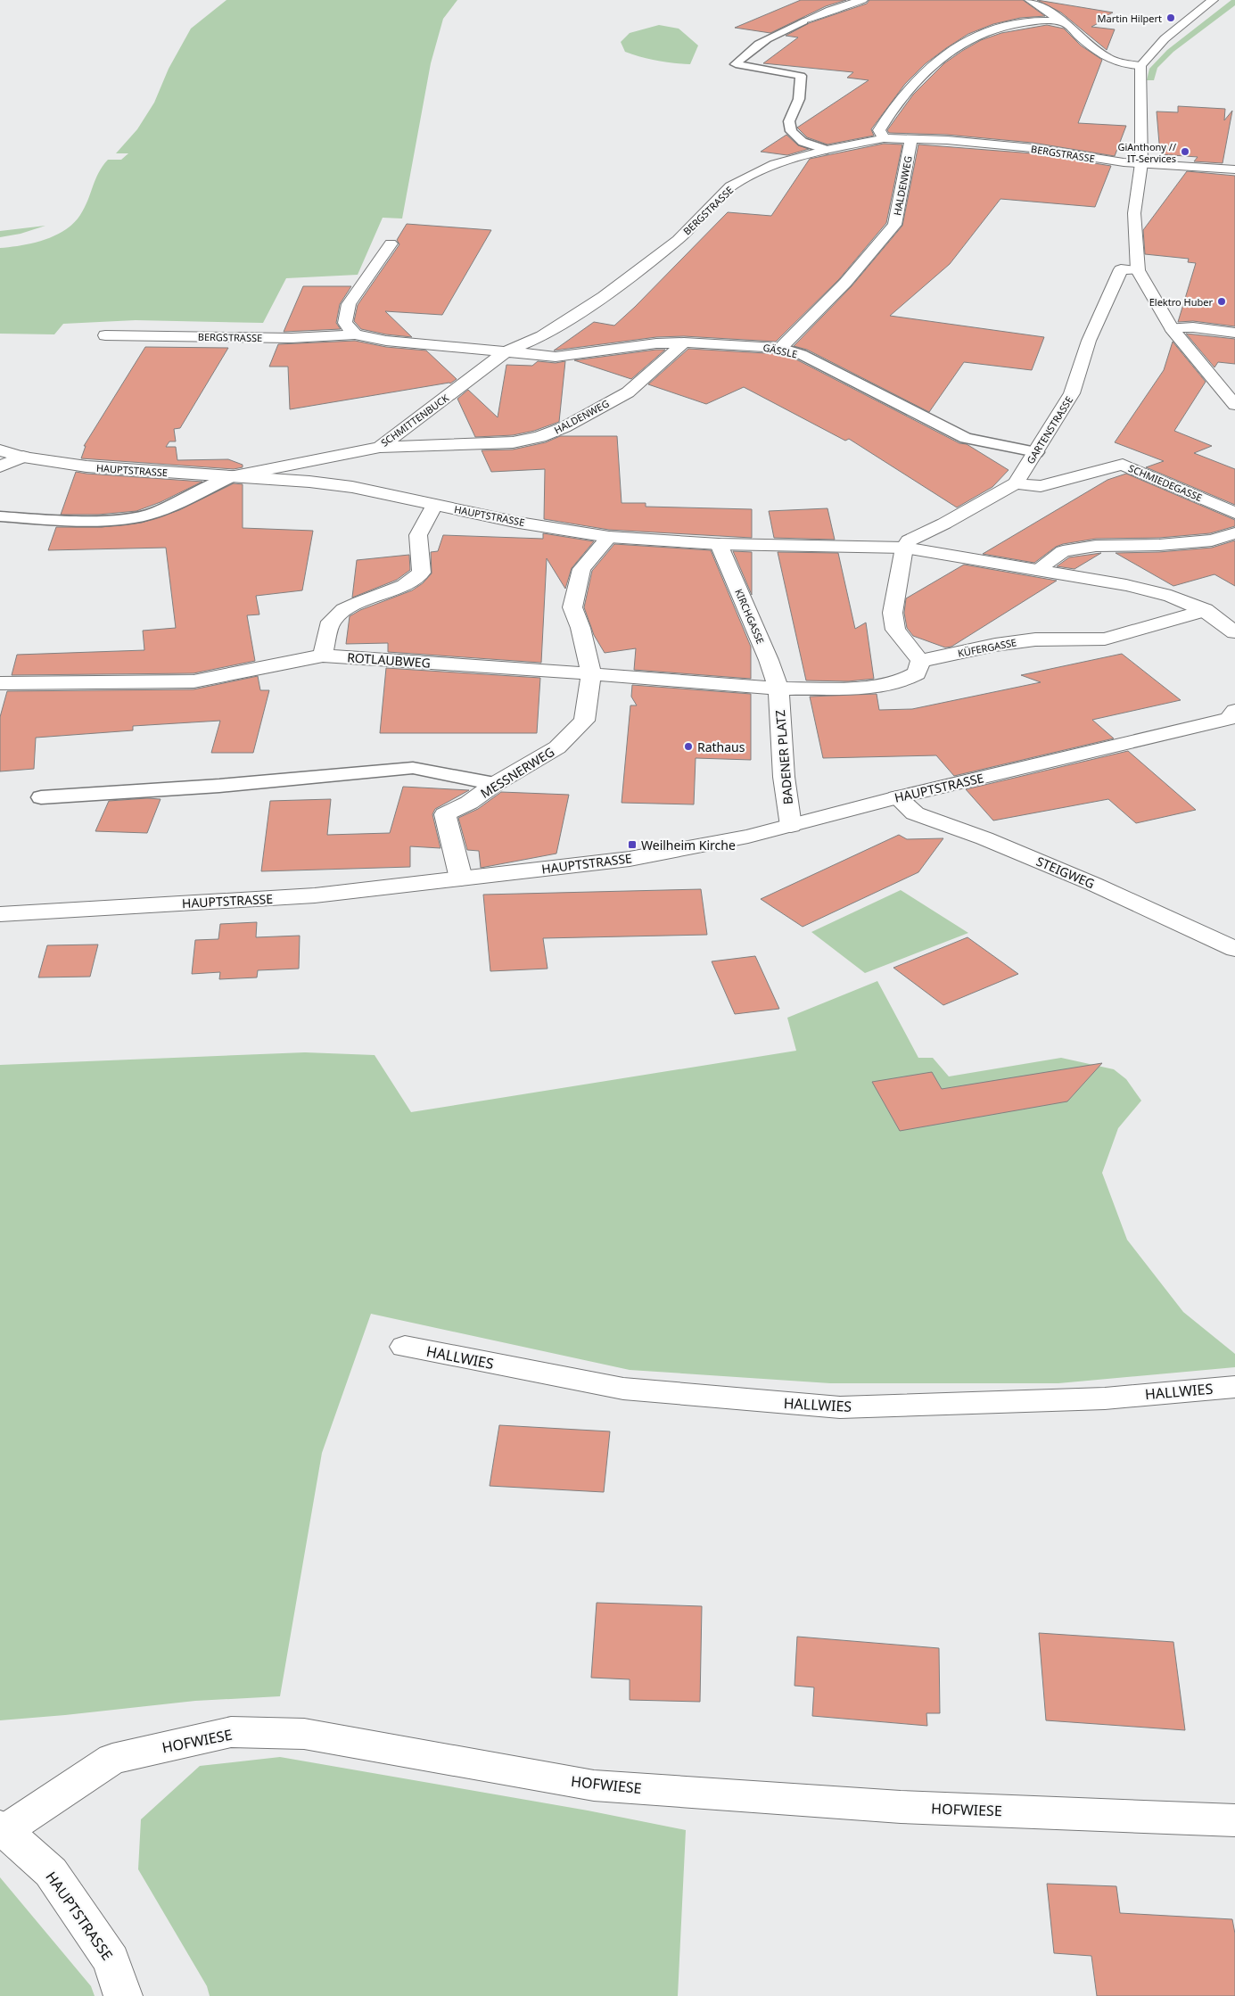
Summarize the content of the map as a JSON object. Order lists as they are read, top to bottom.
{
  "streets": {
    "street": [
      "BERGSTRASSE",
      "HALDENWEG",
      "GÄSSLE",
      "SCHMITTENBUCK",
      "GARTENSTRASSE",
      "HAUPTSTRASSE",
      "SCHMIEDEGASSE",
      "KIRCHGASSE",
      "KÜFERGASSE",
      "ROTLAUBWEG",
      "BADENER PLATZ",
      "MESSNERWEG",
      "STEIGWEG",
      "HALLWIES",
      "HOFWIESE"
    ]
  },
  "crossings": [
    ["BERGSTRASSE", "HALDENWEG"],
    ["BERGSTRASSE", "GÄSSLE"],
    ["BERGSTRASSE", "SCHMITTENBUCK"],
    ["HALDENWEG", "GÄSSLE"],
    ["HALDENWEG", "SCHMITTENBUCK"],
    ["GÄSSLE", "SCHMITTENBUCK"],
    ["GÄSSLE", "GARTENSTRASSE"],
    ["SCHMITTENBUCK", "HAUPTSTRASSE"],
    ["GARTENSTRASSE", "HAUPTSTRASSE"],
    ["GARTENSTRASSE", "SCHMIEDEGASSE"],
    ["HAUPTSTRASSE", "KIRCHGASSE"],
    ["HAUPTSTRASSE", "KÜFERGASSE"],
    ["HAUPTSTRASSE", "BADENER PLATZ"],
    ["HAUPTSTRASSE", "MESSNERWEG"],
    ["HAUPTSTRASSE", "STEIGWEG"],
    ["HAUPTSTRASSE", "HOFWIESE"],
    ["KIRCHGASSE", "ROTLAUBWEG"],
    ["KIRCHGASSE", "BADENER PLATZ"],
    ["ROTLAUBWEG", "BADENER PLATZ"],
    ["ROTLAUBWEG", "MESSNERWEG"]
  ],
  "places": {
    "other": [
      "Martin Hilpert",
      "GiAnthony // IT-Services",
      "Elektro Huber",
      "Rathaus"
    ],
    "transit": ["Weilheim Kirche"]
  }
}
